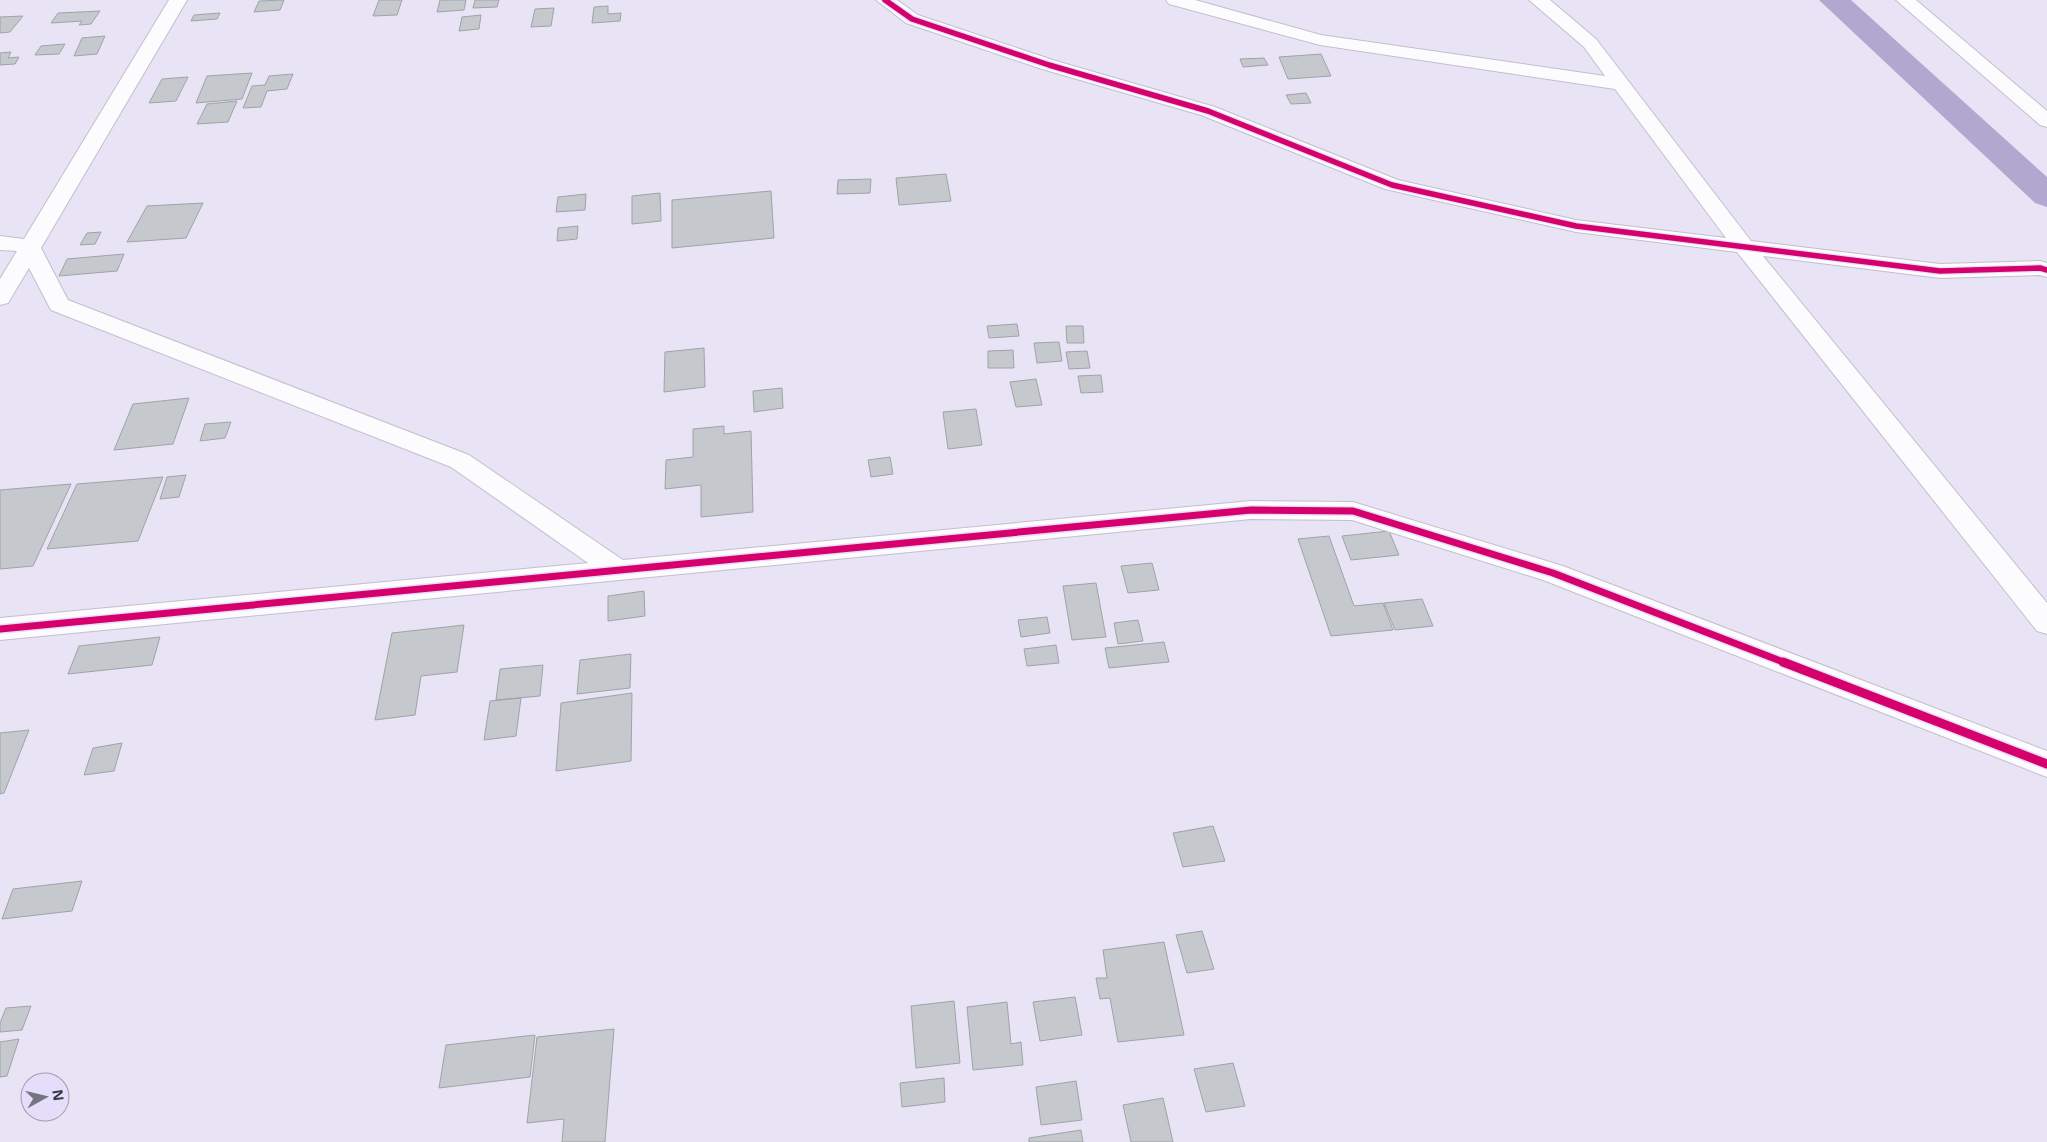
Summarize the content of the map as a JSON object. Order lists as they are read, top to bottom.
{
  "north": "right"
}
